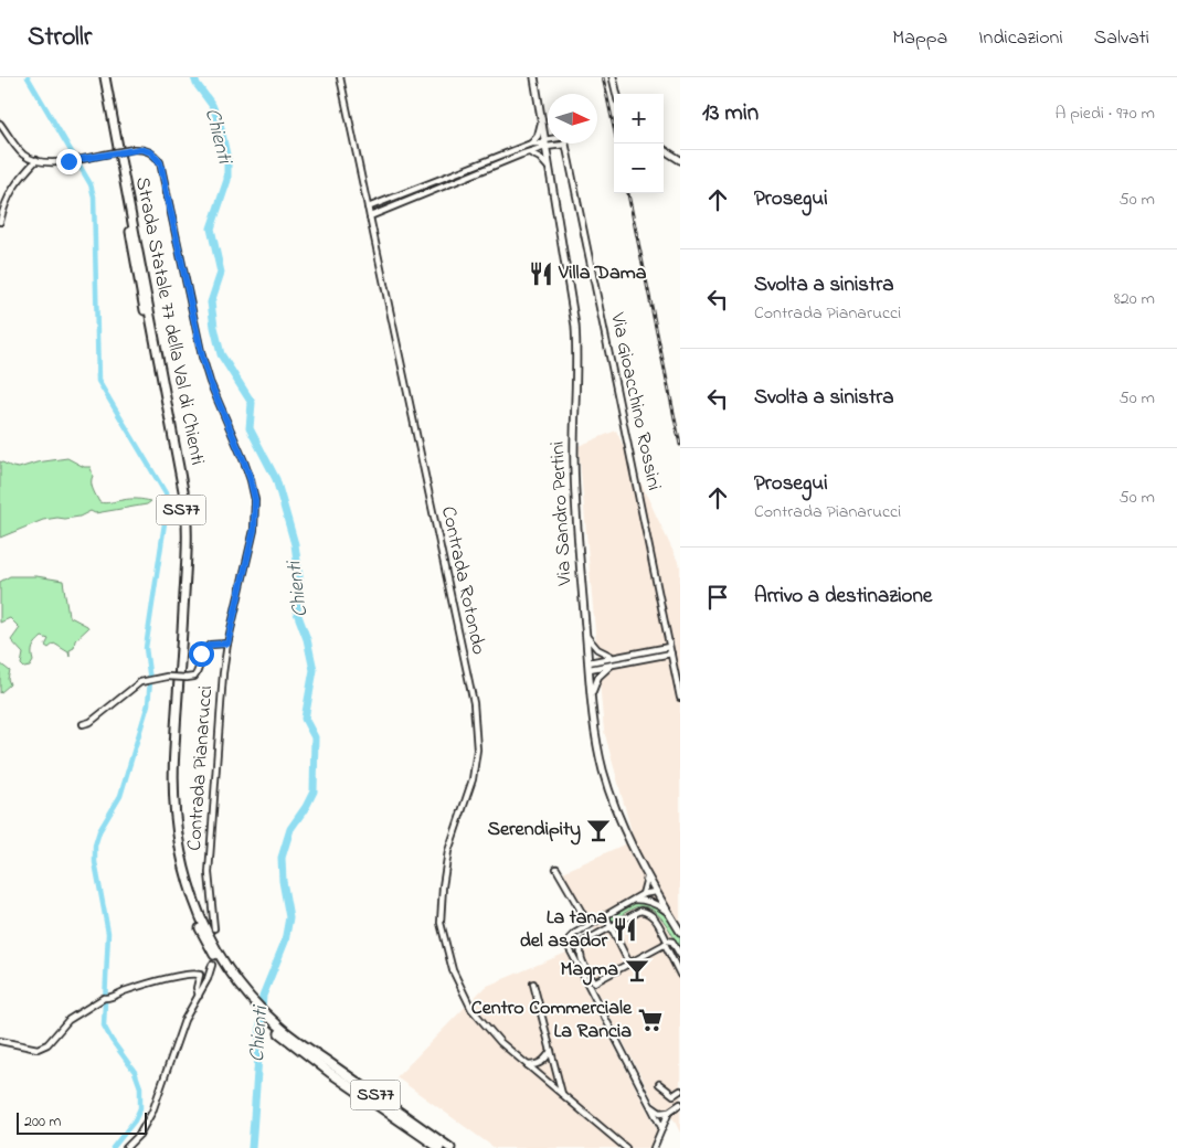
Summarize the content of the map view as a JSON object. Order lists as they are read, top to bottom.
{
  "streets": {
    "highway": ["Strada Statale 77 della Val di Chienti", "SS77"],
    "main road": ["Via Sandro Pertini"],
    "street": ["Via Gioacchino Rossini", "Contrada Rotondo", "Contrada Pianarucci"]
  },
  "crossings": [
    ["Via Gioacchino Rossini", "Via Sandro Pertini"]
  ],
  "water": ["Chienti"],
  "places": {
    "restaurant": ["Villa Dama", "La tana del asador"],
    "bar": ["Serendipity", "Magma"],
    "supermarket": ["Centro Commerciale La Rancia"]
  },
  "scale_bar": "200 m",
  "north": "right",
  "page": {
    "header": "Strollr",
    "nav": ["Mappa", "Indicazioni", "Salvati"],
    "heading": ["13 min", "A piedi · 970 m"],
    "map_buttons": ["+", "−"],
    "list": [
      ["Prosegui", "50 m"],
      ["Svolta a sinistra", "Contrada Pianarucci", "820 m"],
      ["Svolta a sinistra", "50 m"],
      ["Prosegui", "Contrada Pianarucci", "50 m"],
      "Arrivo a destinazione"
    ],
    "scale": "200 m"
  }
}
